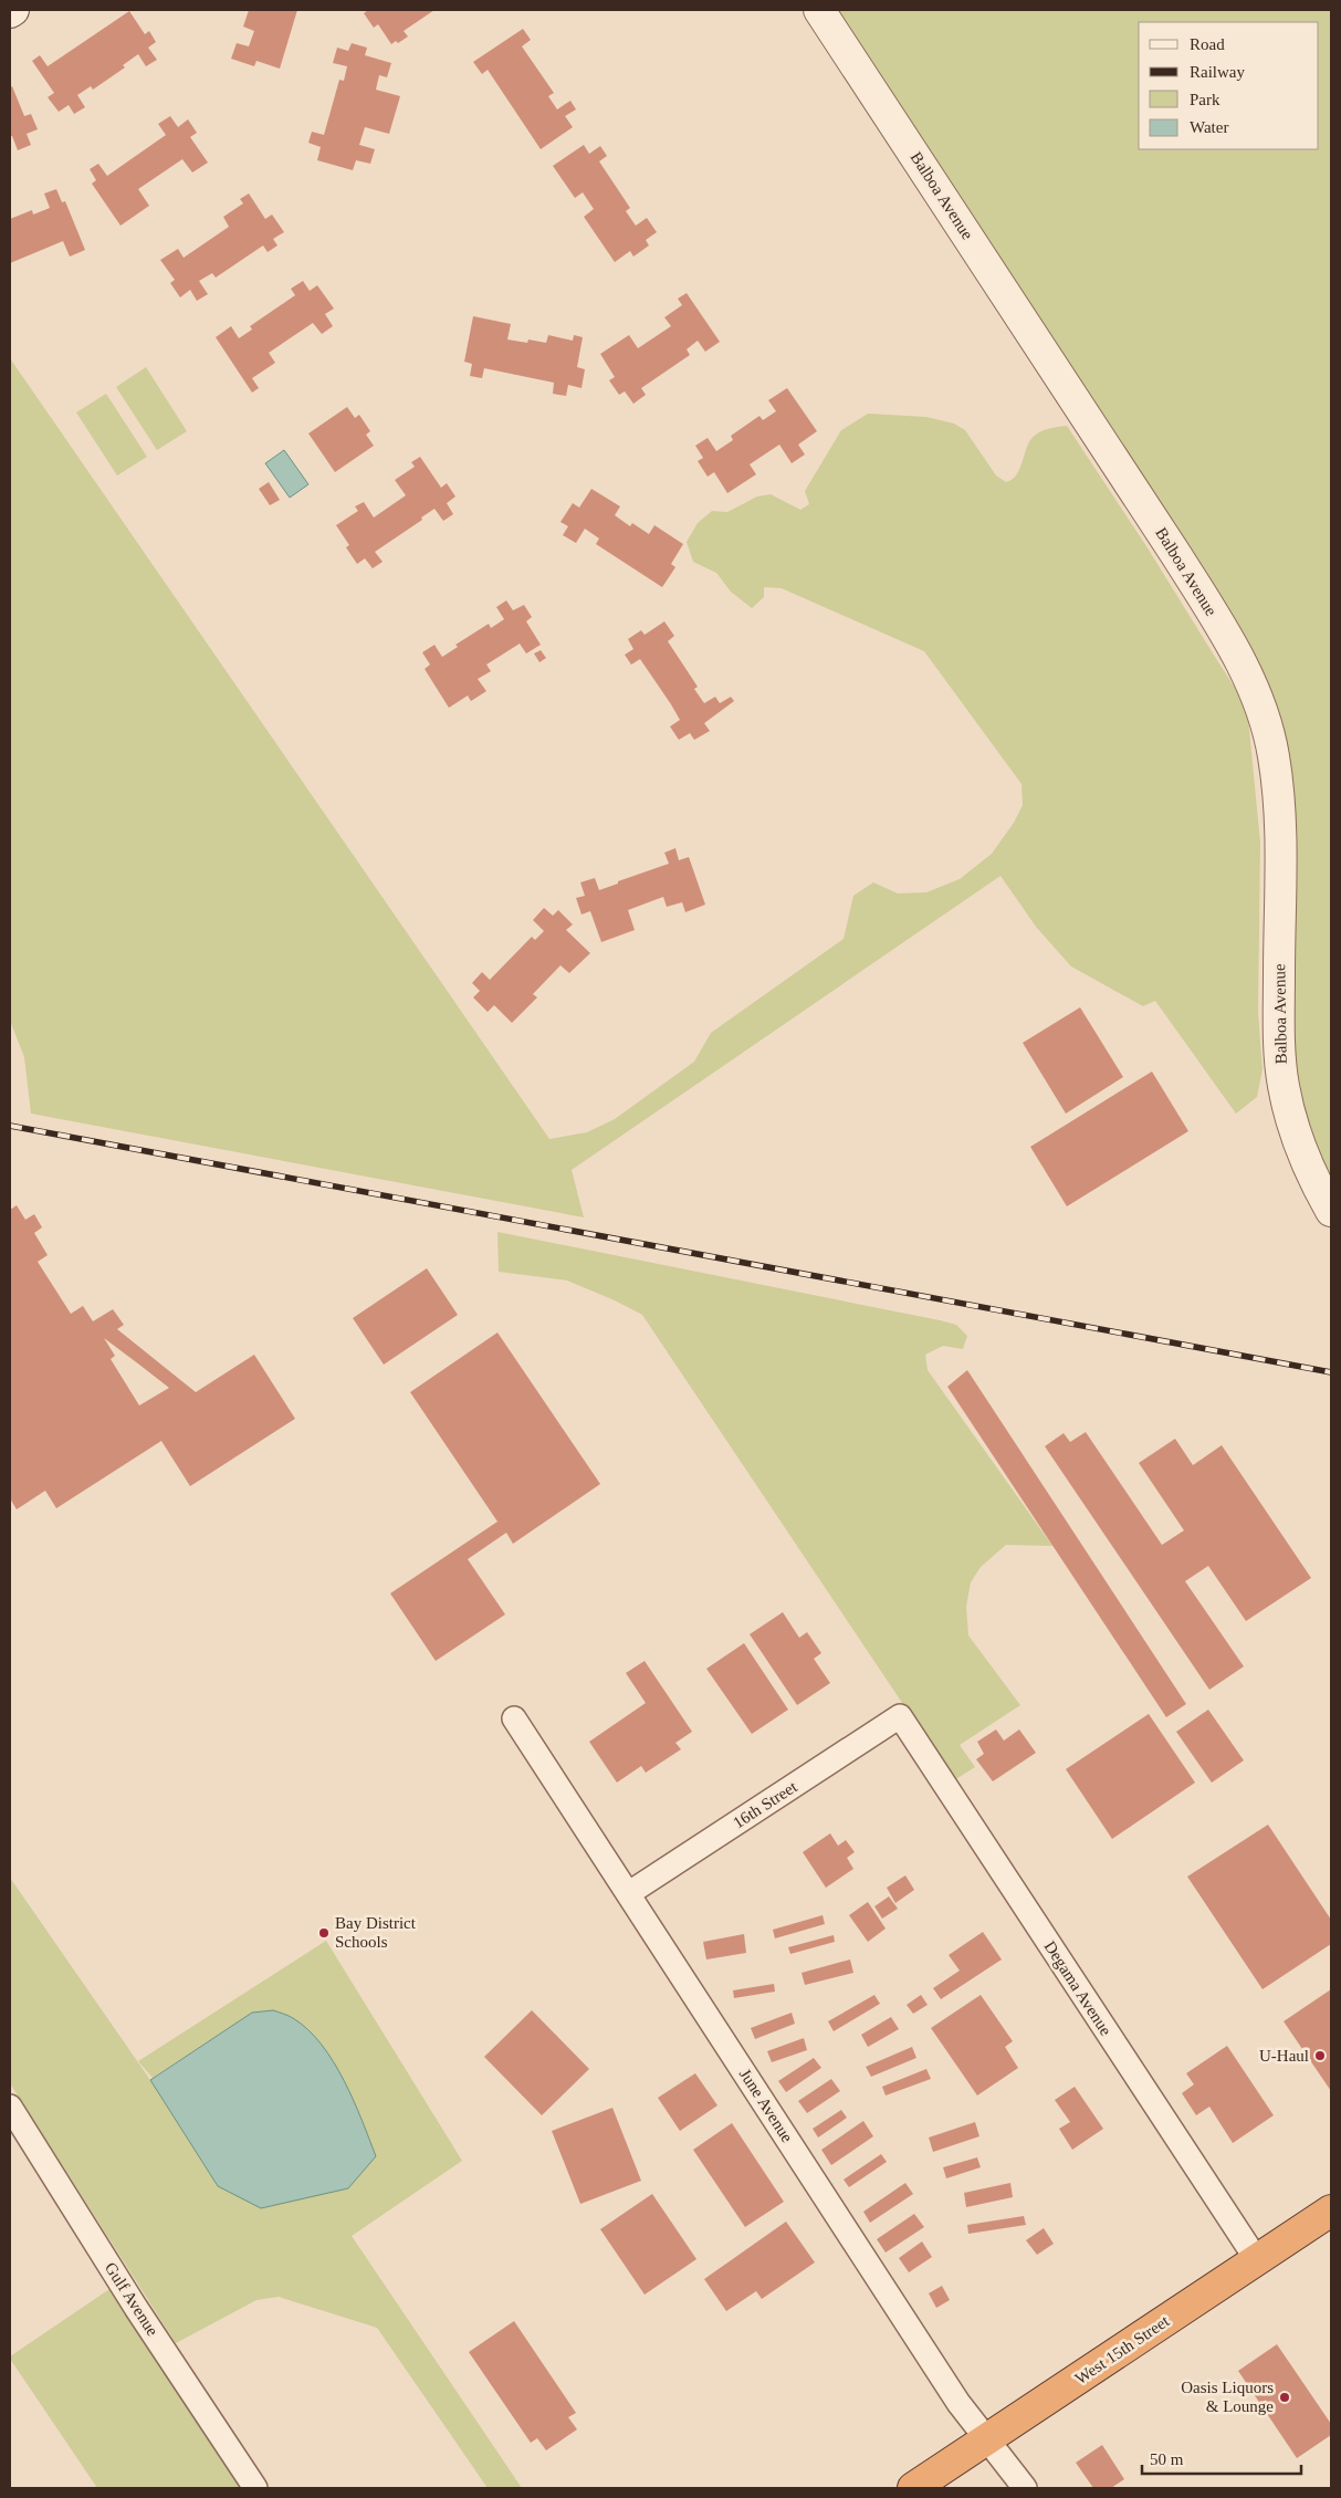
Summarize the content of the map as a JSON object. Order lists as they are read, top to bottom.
{
  "streets": {
    "highway": ["West 15th Street"],
    "street": [
      "Balboa Avenue",
      "16th Street",
      "Degama Avenue",
      "June Avenue",
      "Gulf Avenue"
    ]
  },
  "crossings": [
    ["16th Street", "Degama Avenue"],
    ["16th Street", "June Avenue"],
    ["Degama Avenue", "West 15th Street"],
    ["June Avenue", "West 15th Street"]
  ],
  "places": ["Bay District Schools", "U-Haul", "Oasis Liquors & Lounge"],
  "legend": [
    "Road",
    "Railway",
    "Park",
    "Water"
  ],
  "scale_bar": "50 m"
}
